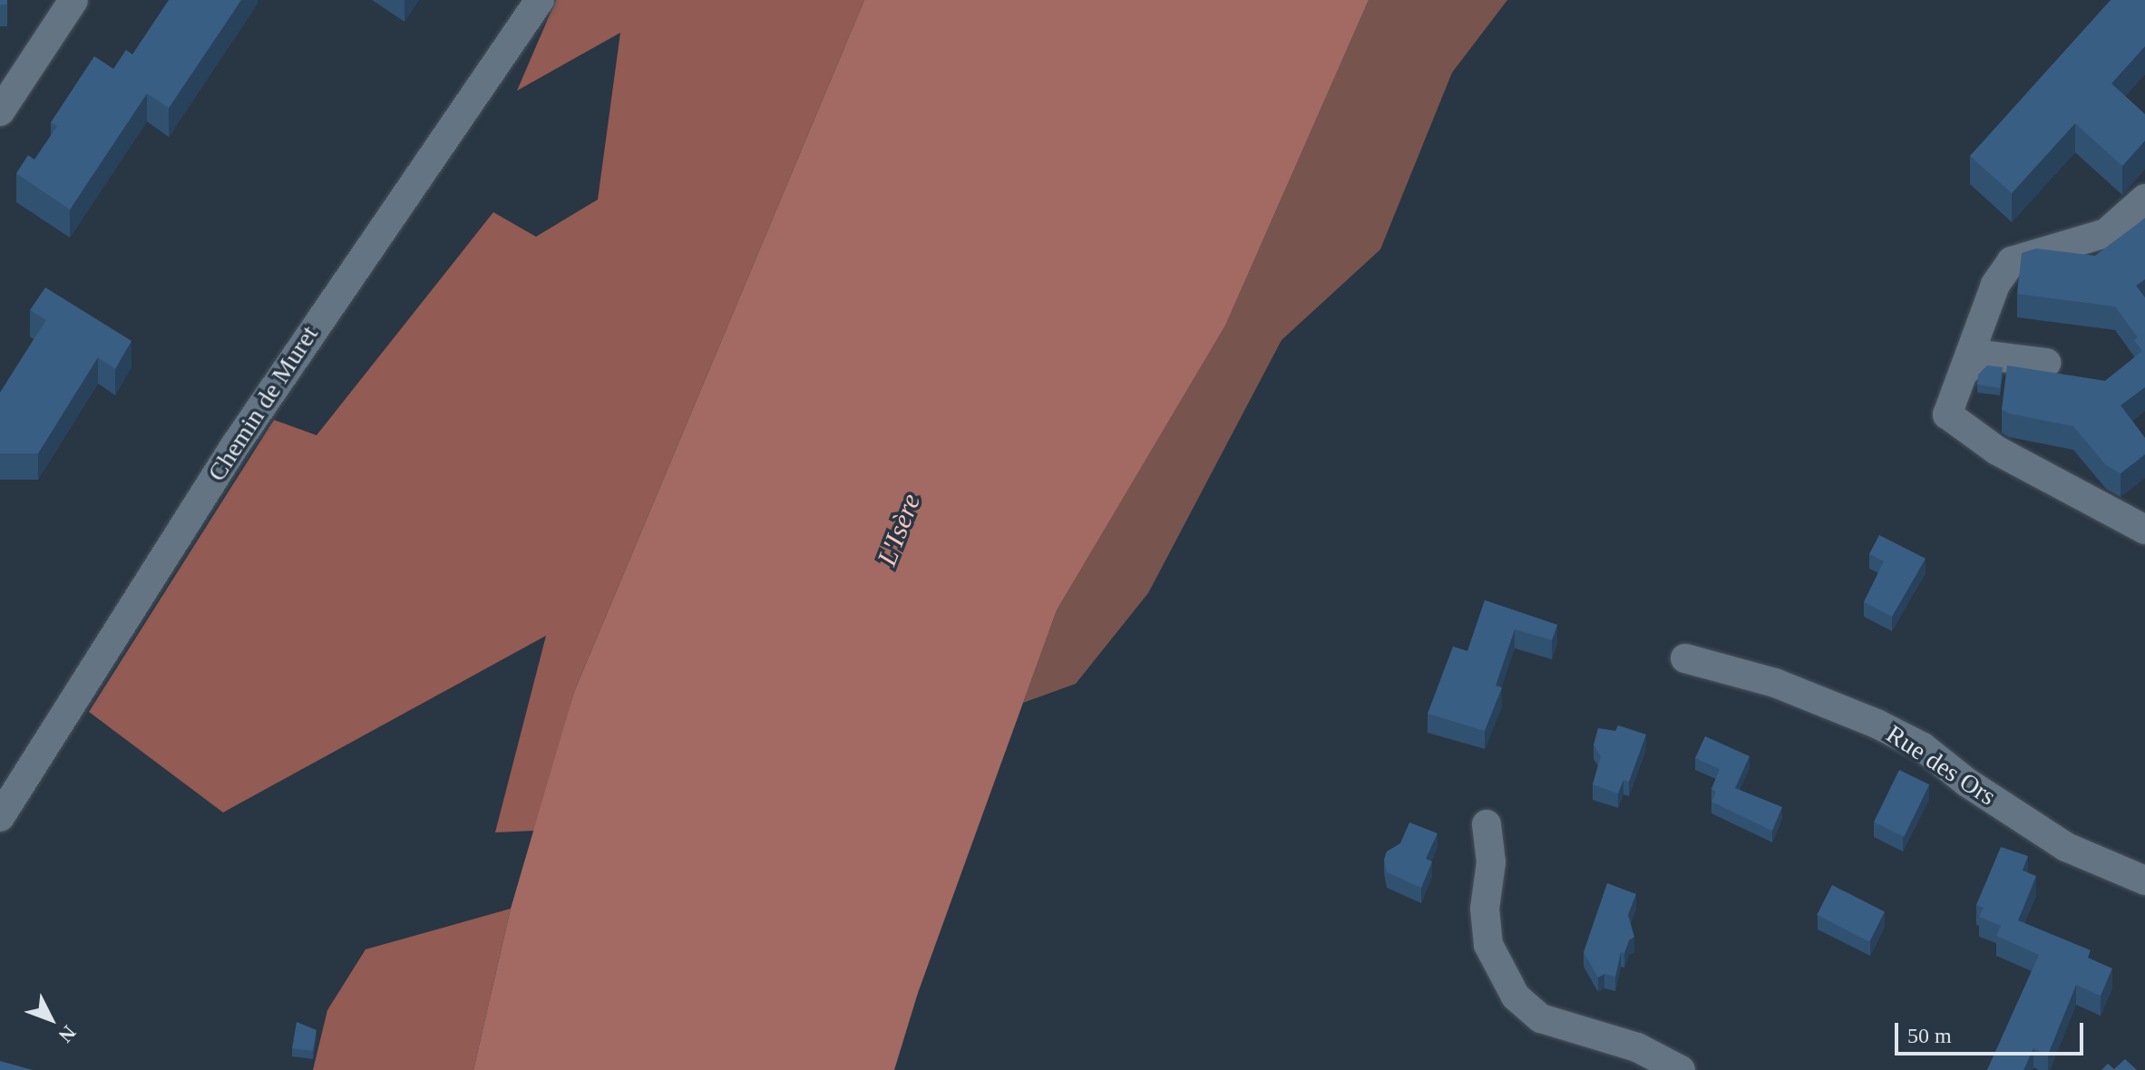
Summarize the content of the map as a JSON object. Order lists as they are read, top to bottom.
{
  "streets": {
    "street": ["Chemin de Muret", "Rue des Ors"]
  },
  "water": ["L'Isère"],
  "scale_bar": "50 m",
  "north": "bottom right"
}
